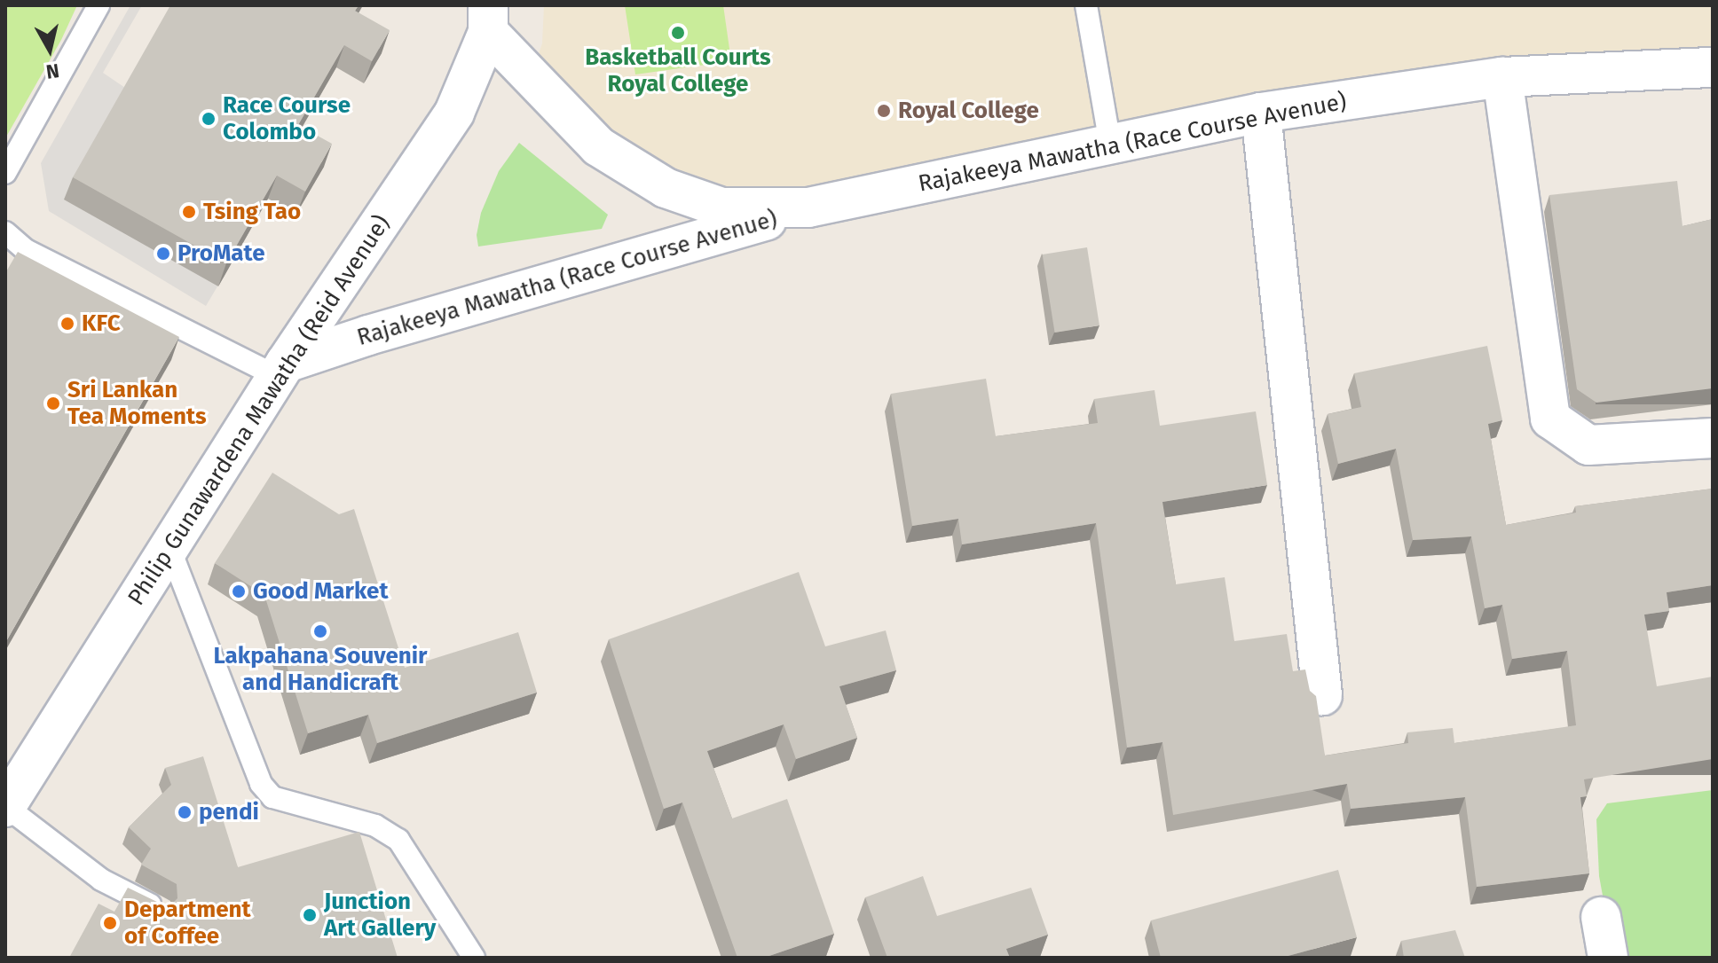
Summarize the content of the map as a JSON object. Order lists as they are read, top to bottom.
{
  "streets": {
    "main road": ["Rajakeeya Mawatha (Race Course Avenue)", "Philip Gunawardena Mawatha (Reid Avenue)"]
  },
  "crossings": [
    ["Rajakeeya Mawatha (Race Course Avenue)", "Philip Gunawardena Mawatha (Reid Avenue)"]
  ],
  "places": [
    "Basketball Courts Royal College",
    "Royal College",
    "Race Course Colombo",
    "Tsing Tao",
    "ProMate",
    "KFC",
    "Sri Lankan Tea Moments",
    "Good Market",
    "Lakpahana Souvenir and Handicraft",
    "pendi",
    "Junction Art Gallery",
    "Department of Coffee"
  ],
  "north": "bottom"
}
